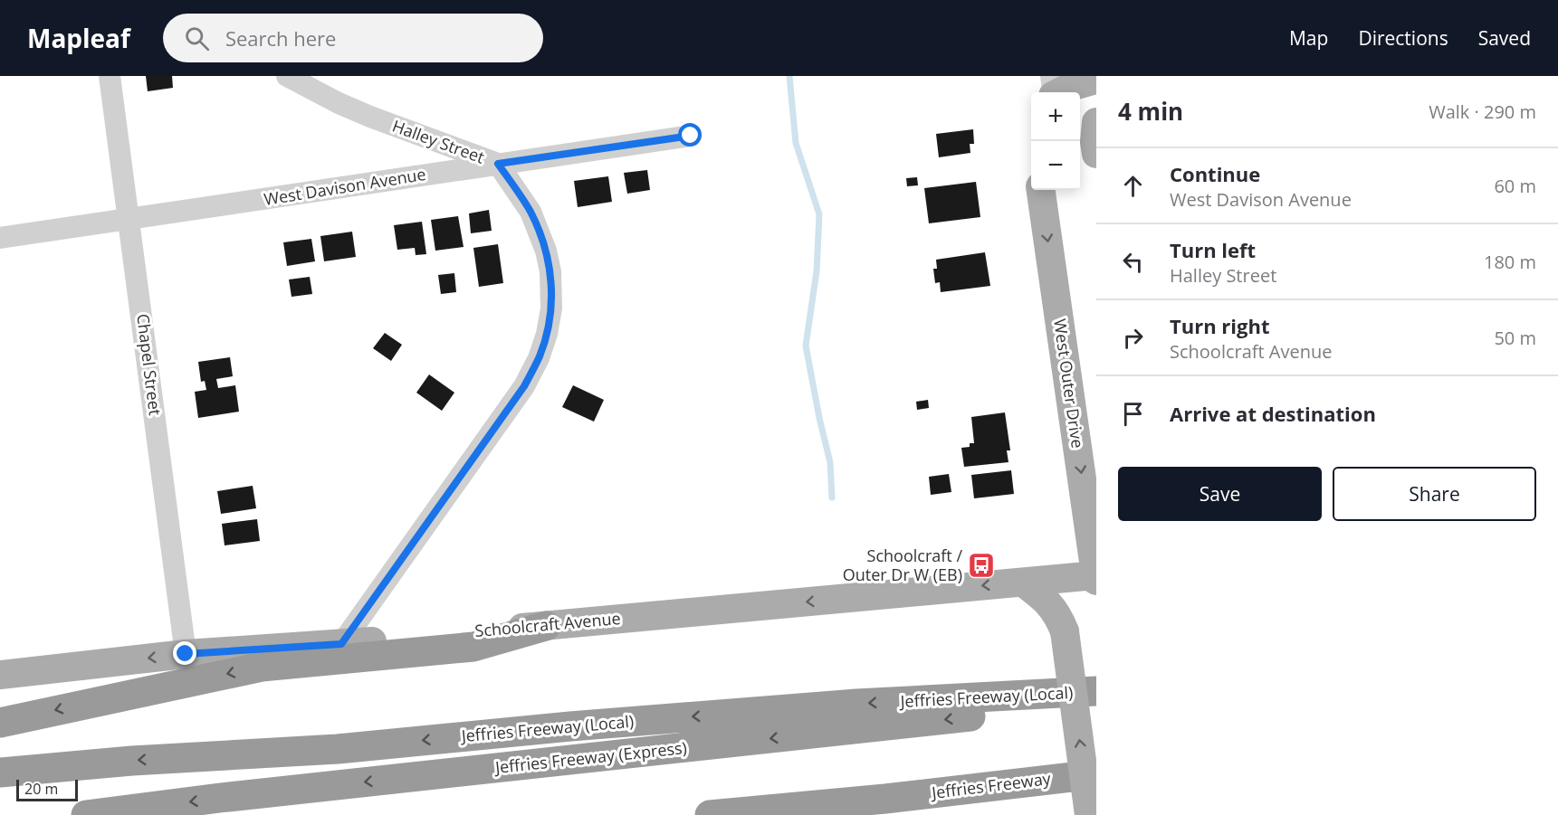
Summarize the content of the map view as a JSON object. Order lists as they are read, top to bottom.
{
  "streets": {
    "highway": ["Jeffries Freeway (Local)", "Jeffries Freeway (Express)", "Jeffries Freeway"],
    "main road": ["West Outer Drive", "Schoolcraft Avenue"],
    "street": ["Halley Street", "West Davison Avenue", "Chapel Street"]
  },
  "crossings": [
    ["Halley Street", "West Davison Avenue"],
    ["Halley Street", "Schoolcraft Avenue"],
    ["West Davison Avenue", "Chapel Street"],
    ["Chapel Street", "Schoolcraft Avenue"],
    ["West Outer Drive", "Schoolcraft Avenue"]
  ],
  "one_way": ["West Outer Drive", "Schoolcraft Avenue"],
  "places": {
    "bus stop": ["Schoolcraft / Outer Dr W (EB)"]
  },
  "scale_bar": "20 m",
  "page": {
    "header": "Mapleaf",
    "search": "Search here",
    "nav": ["Map", "Directions", "Saved"],
    "heading": ["4 min", "Walk · 290 m"],
    "map_buttons": ["+", "−"],
    "list": [
      ["Continue", "West Davison Avenue", "60 m"],
      ["Turn left", "Halley Street", "180 m"],
      ["Turn right", "Schoolcraft Avenue", "50 m"],
      "Arrive at destination"
    ],
    "buttons": ["Save", "Share"],
    "scale": "20 m"
  }
}
